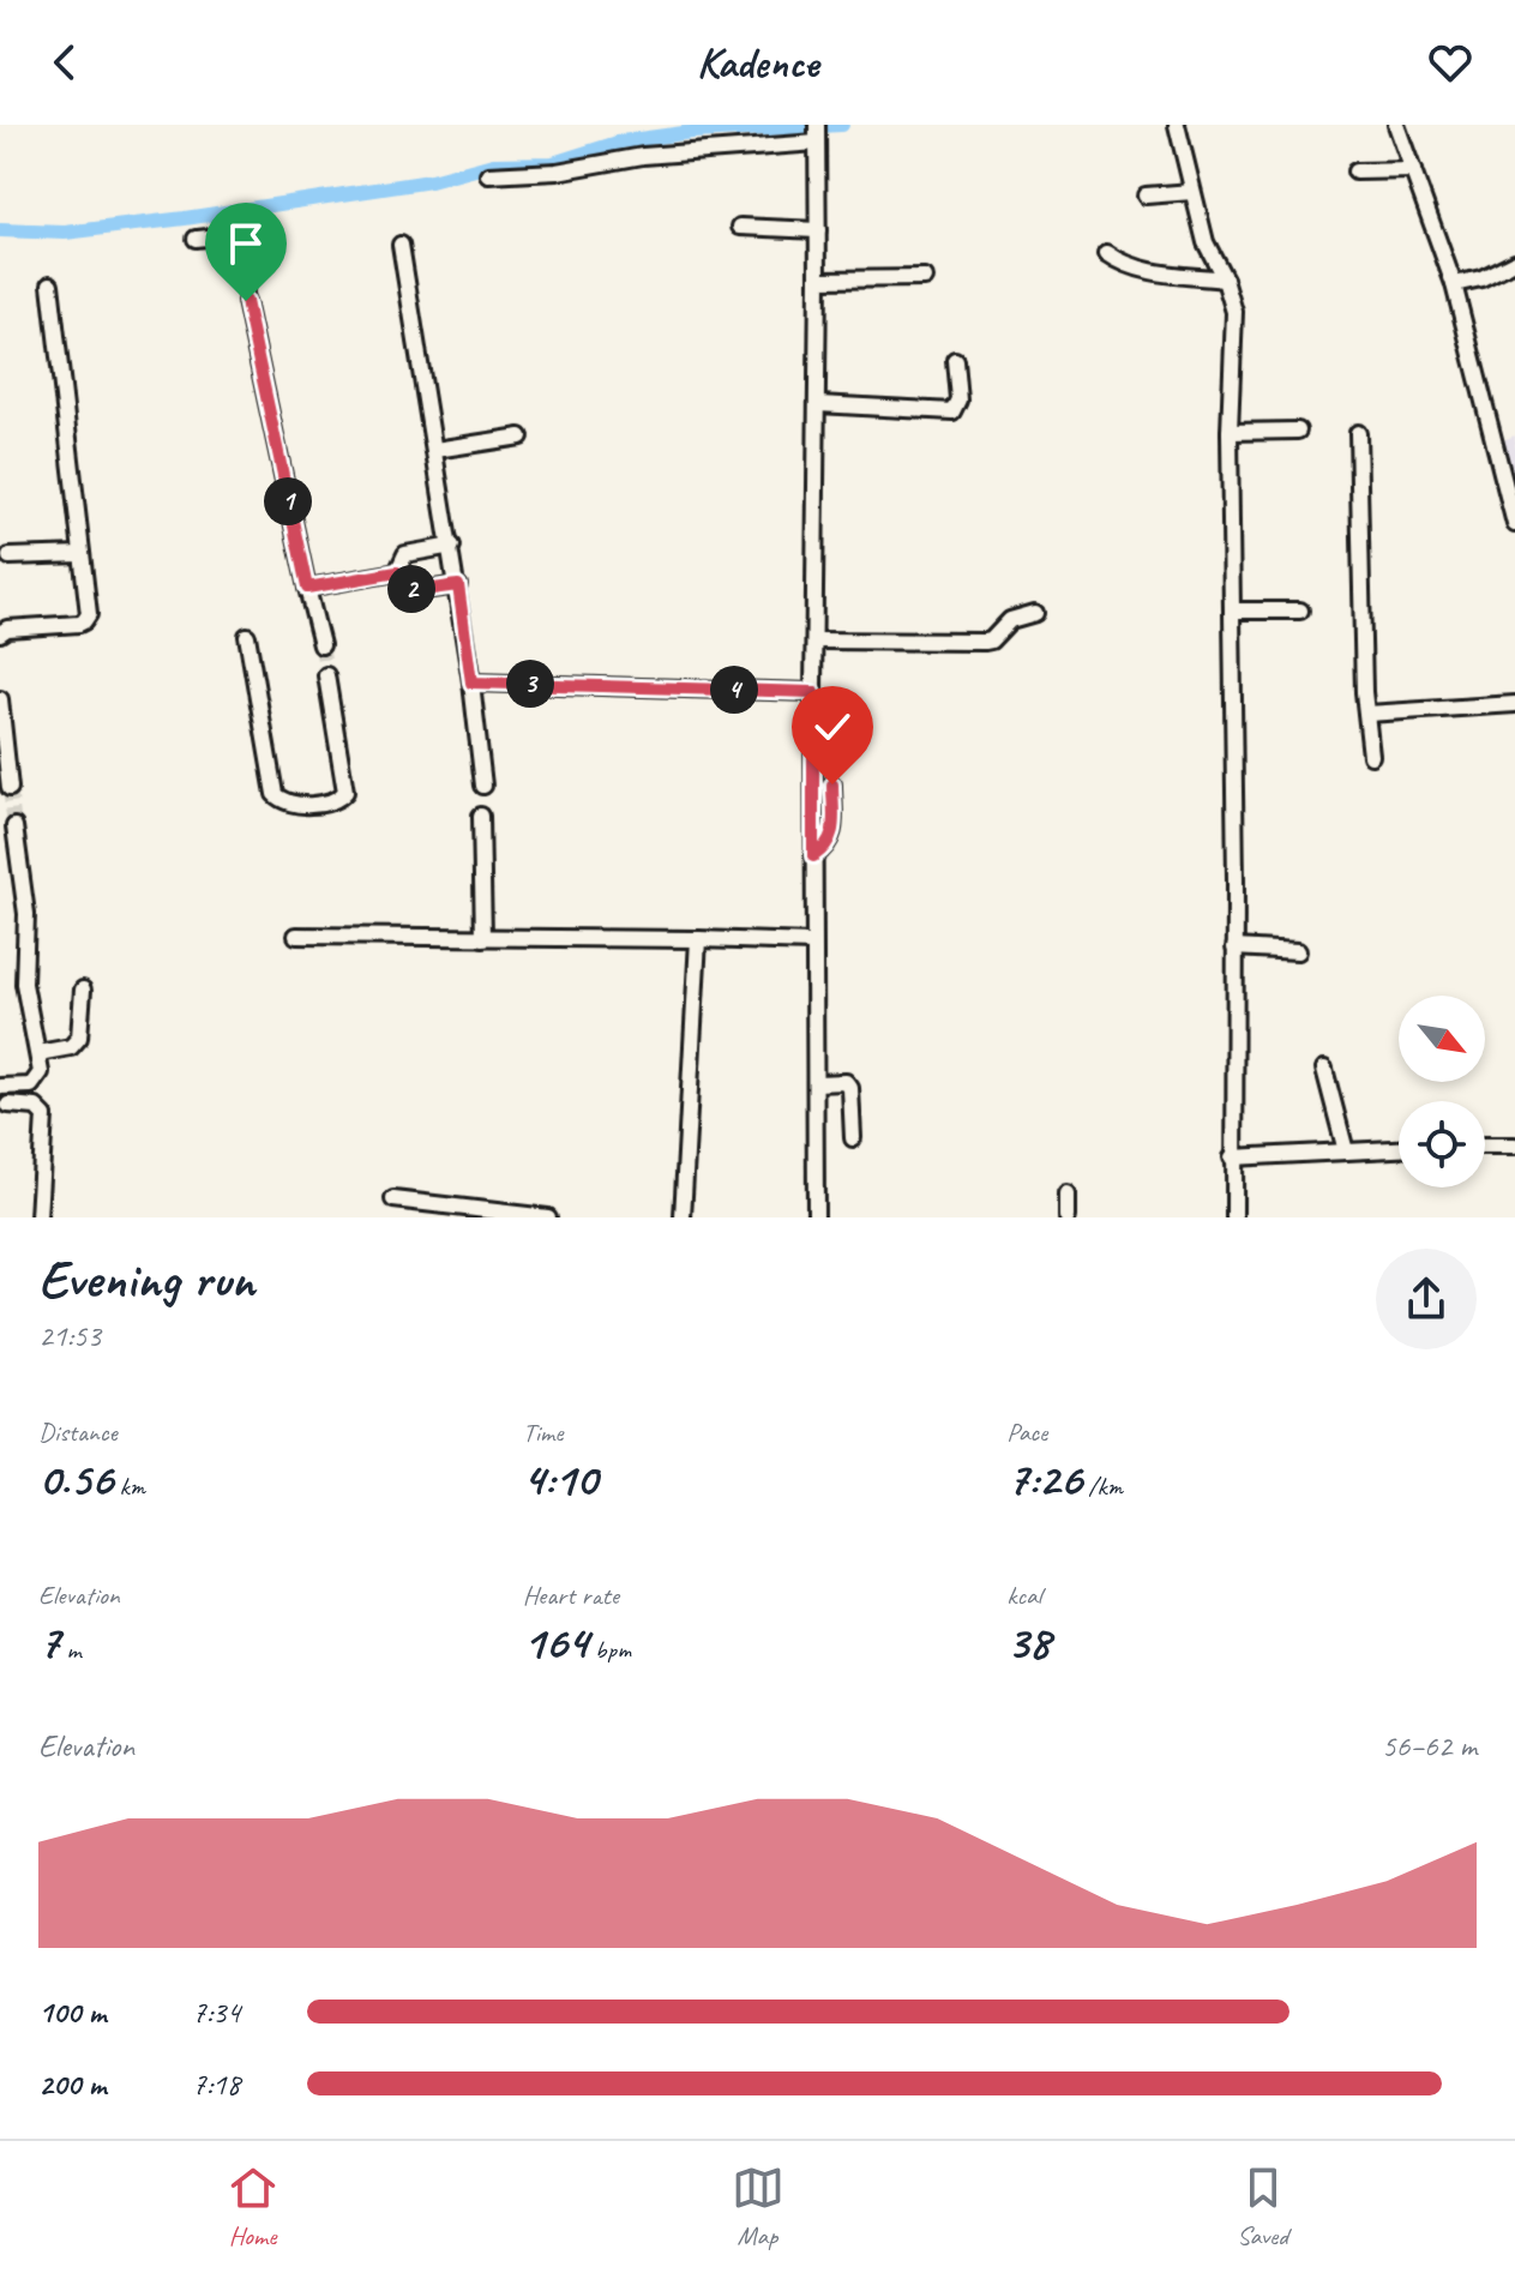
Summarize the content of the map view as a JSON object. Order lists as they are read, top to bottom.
{
  "north": "bottom right",
  "page": {
    "header": "Kadence",
    "pins": [
      "1",
      "2",
      "3",
      "4"
    ],
    "heading": ["Evening run", "21:53"],
    "stats": [
      ["Distance", "0.56 km"],
      ["Time", "4:10"],
      ["Pace", "7:26 /km"],
      ["Elevation", "7 m"],
      ["Heart rate", "164 bpm"],
      ["kcal", "38"]
    ],
    "chart": ["Elevation", "56–62 m"],
    "list": [
      {
        "name": "100 m",
        "note": "7:34"
      },
      {
        "name": "200 m",
        "note": "7:18"
      }
    ],
    "tabs": ["Home", "Map", "Saved"]
  }
}
